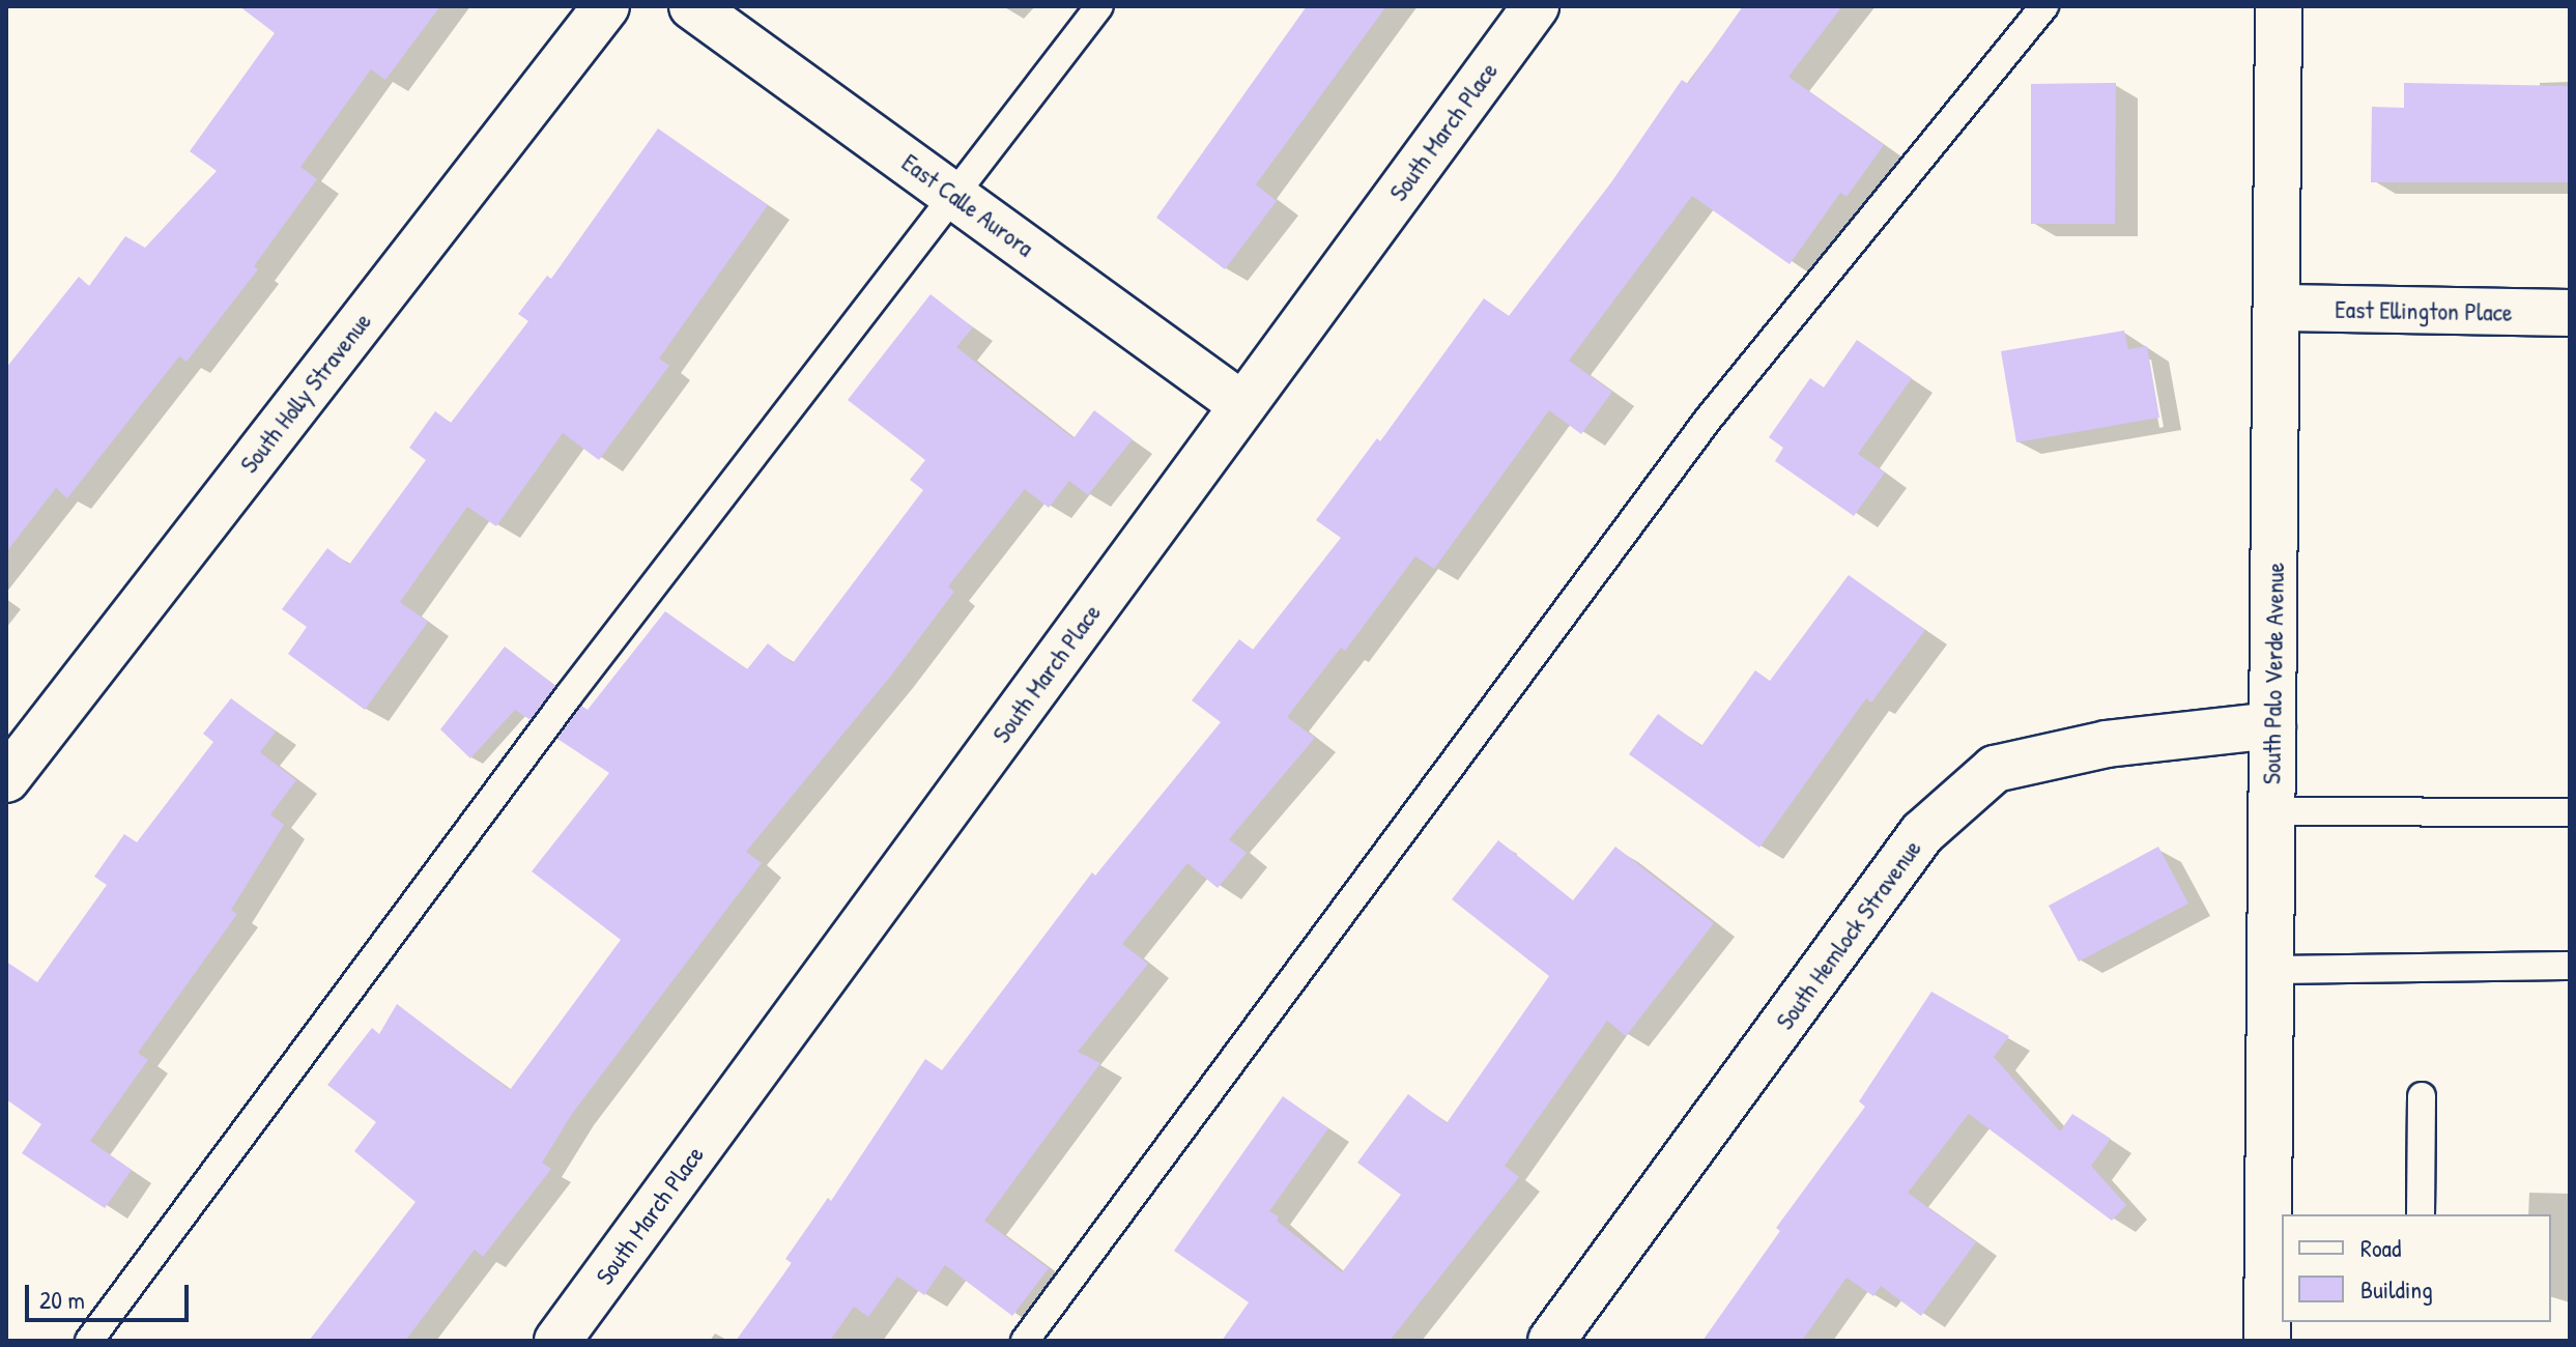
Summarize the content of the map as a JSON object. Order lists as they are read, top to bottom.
{
  "streets": {
    "street": [
      "South March Place",
      "East Calle Aurora",
      "East Ellington Place",
      "South Holly Stravenue",
      "South Palo Verde Avenue",
      "South Hemlock Stravenue"
    ]
  },
  "crossings": [
    ["South March Place", "East Calle Aurora"],
    ["East Ellington Place", "South Palo Verde Avenue"],
    ["South Palo Verde Avenue", "South Hemlock Stravenue"]
  ],
  "legend": ["Road", "Building"],
  "scale_bar": "20 m"
}
